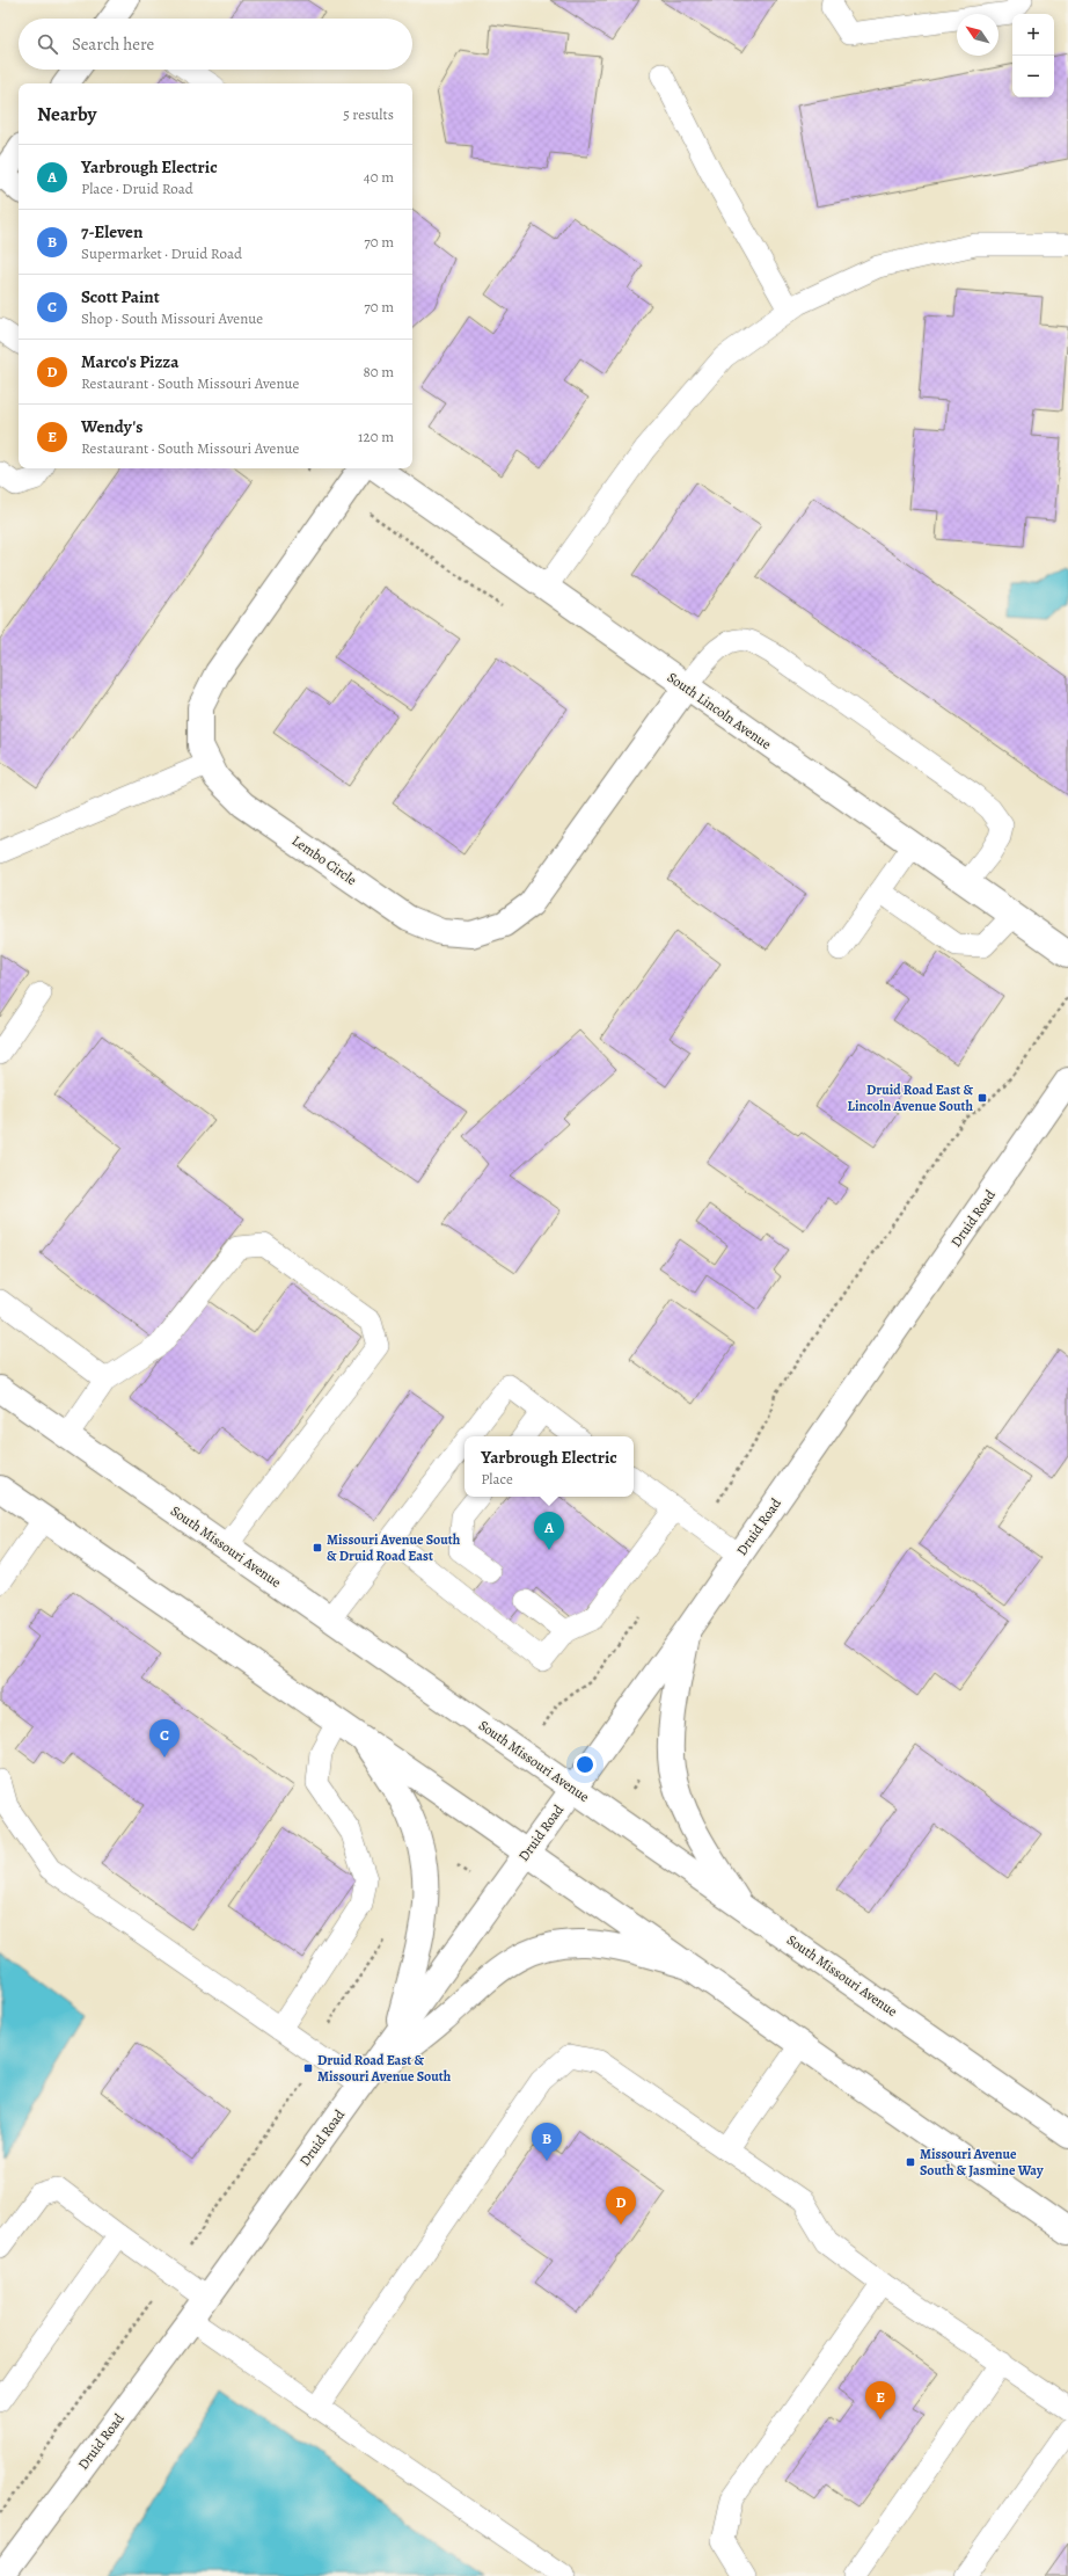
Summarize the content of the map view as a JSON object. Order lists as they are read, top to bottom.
{
  "streets": {
    "street": [
      "South Lincoln Avenue",
      "Lembo Circle",
      "Druid Road",
      "South Missouri Avenue"
    ]
  },
  "crossings": [
    ["South Lincoln Avenue", "Lembo Circle"],
    ["Druid Road", "South Missouri Avenue"]
  ],
  "places": {
    "transit": [
      "Druid Road East & Lincoln Avenue South",
      "Missouri Avenue South & Druid Road East",
      "Druid Road East & Missouri Avenue South",
      "Missouri Avenue South & Jasmine Way"
    ]
  },
  "north": "top left",
  "page": {
    "map_buttons": ["+", "−"],
    "search": "Search here",
    "heading": ["Nearby", "5 results"],
    "list": [
      {
        "mark": "A",
        "name": "Yarbrough Electric",
        "note": "Place · Druid Road",
        "value": "40 m"
      },
      {
        "mark": "B",
        "name": "7-Eleven",
        "note": "Supermarket · Druid Road",
        "value": "70 m"
      },
      {
        "mark": "C",
        "name": "Scott Paint",
        "note": "Shop · South Missouri Avenue",
        "value": "70 m"
      },
      {
        "mark": "D",
        "name": "Marco's Pizza",
        "note": "Restaurant · South Missouri Avenue",
        "value": "80 m"
      },
      {
        "mark": "E",
        "name": "Wendy's",
        "note": "Restaurant · South Missouri Avenue",
        "value": "120 m"
      }
    ],
    "popup": ["Yarbrough Electric", "Place"],
    "pins": [
      "A",
      "C",
      "B",
      "D",
      "E"
    ]
  }
}
